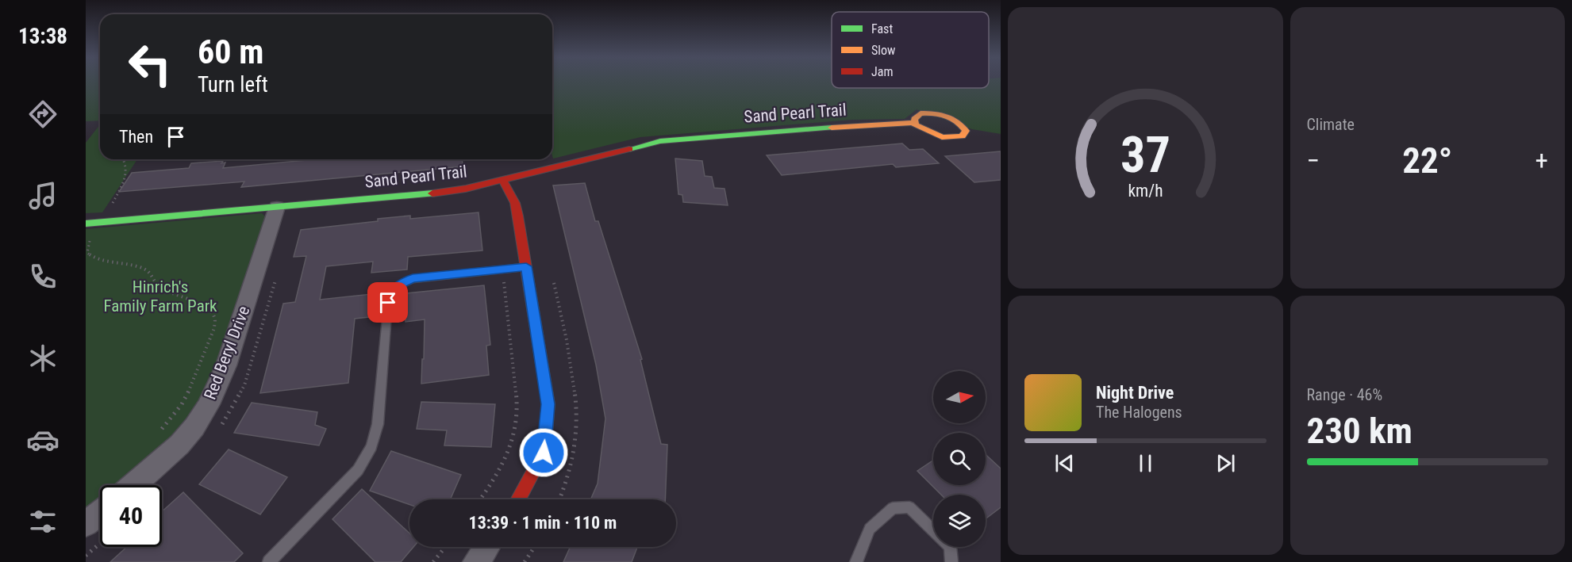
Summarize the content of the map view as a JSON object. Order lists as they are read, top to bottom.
{
  "streets": {
    "street": ["Sand Pearl Trail", "Red Beryl Drive"]
  },
  "crossings": [
    ["Sand Pearl Trail", "Red Beryl Drive"]
  ],
  "parks": ["Hinrich's Family Farm Park"],
  "legend": ["Fast", "Slow", "Jam"],
  "north": "right",
  "page": {
    "tabs": "13:38",
    "tile": [
      "Climate",
      ["Range · 46%", "230 km"]
    ],
    "turn": ["60 m", "Turn left"],
    "then": "Then",
    "heat": ["−", "22°", "+"],
    "song": ["Night Drive", "The Halogens"],
    "limit": "40",
    "trip": "13:39 · 1 min · 110 m",
    "gauge": ["37", "km/h"]
  }
}
